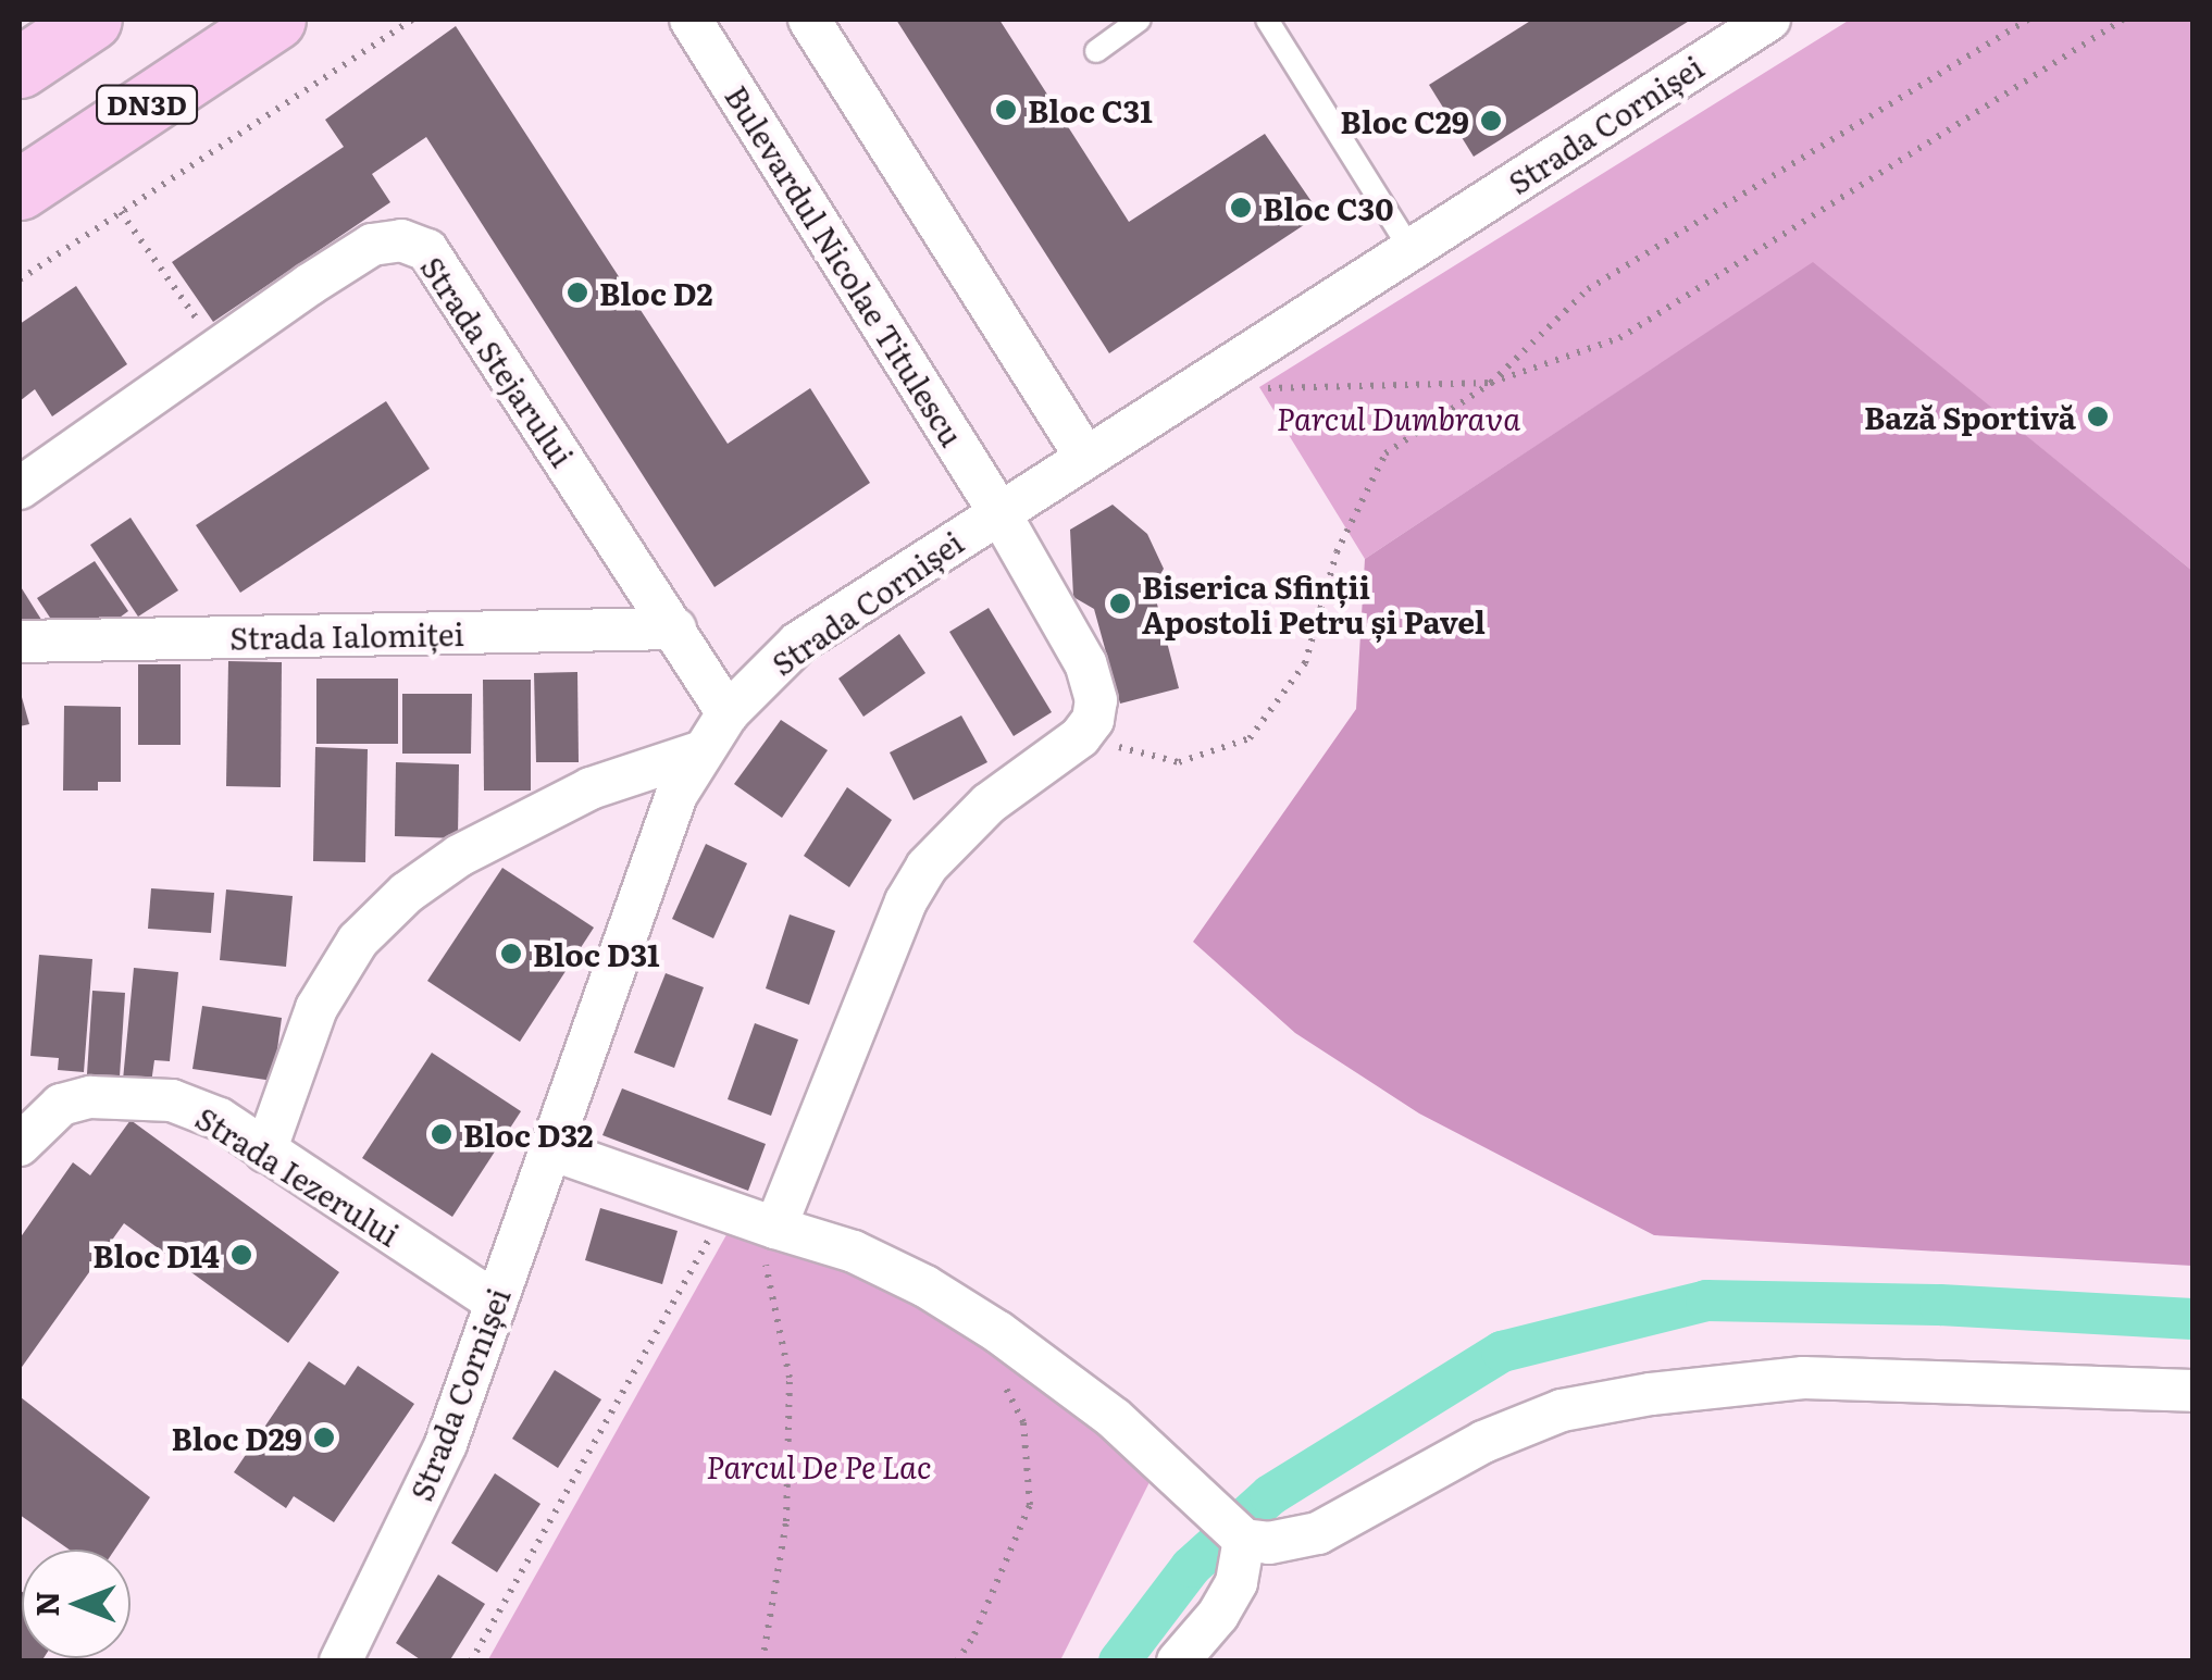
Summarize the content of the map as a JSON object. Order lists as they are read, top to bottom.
{
  "streets": {
    "main road": ["DN3D"],
    "street": [
      "Strada Cornișei",
      "Bulevardul Nicolae Titulescu",
      "Strada Stejarului",
      "Strada Ialomiței",
      "Strada Iezerului"
    ]
  },
  "crossings": [
    ["Strada Cornișei", "Bulevardul Nicolae Titulescu"],
    ["Strada Cornișei", "Strada Stejarului"],
    ["Strada Cornișei", "Strada Iezerului"],
    ["Strada Stejarului", "Strada Ialomiței"]
  ],
  "parks": ["Parcul Dumbrava", "Parcul De Pe Lac"],
  "places": [
    "Bloc C31",
    "Bloc C29",
    "Bloc C30",
    "Bloc D2",
    "Bază Sportivă",
    "Biserica Sfinții Apostoli Petru și Pavel",
    "Bloc D31",
    "Bloc D32",
    "Bloc D14",
    "Bloc D29"
  ],
  "north": "left"
}
